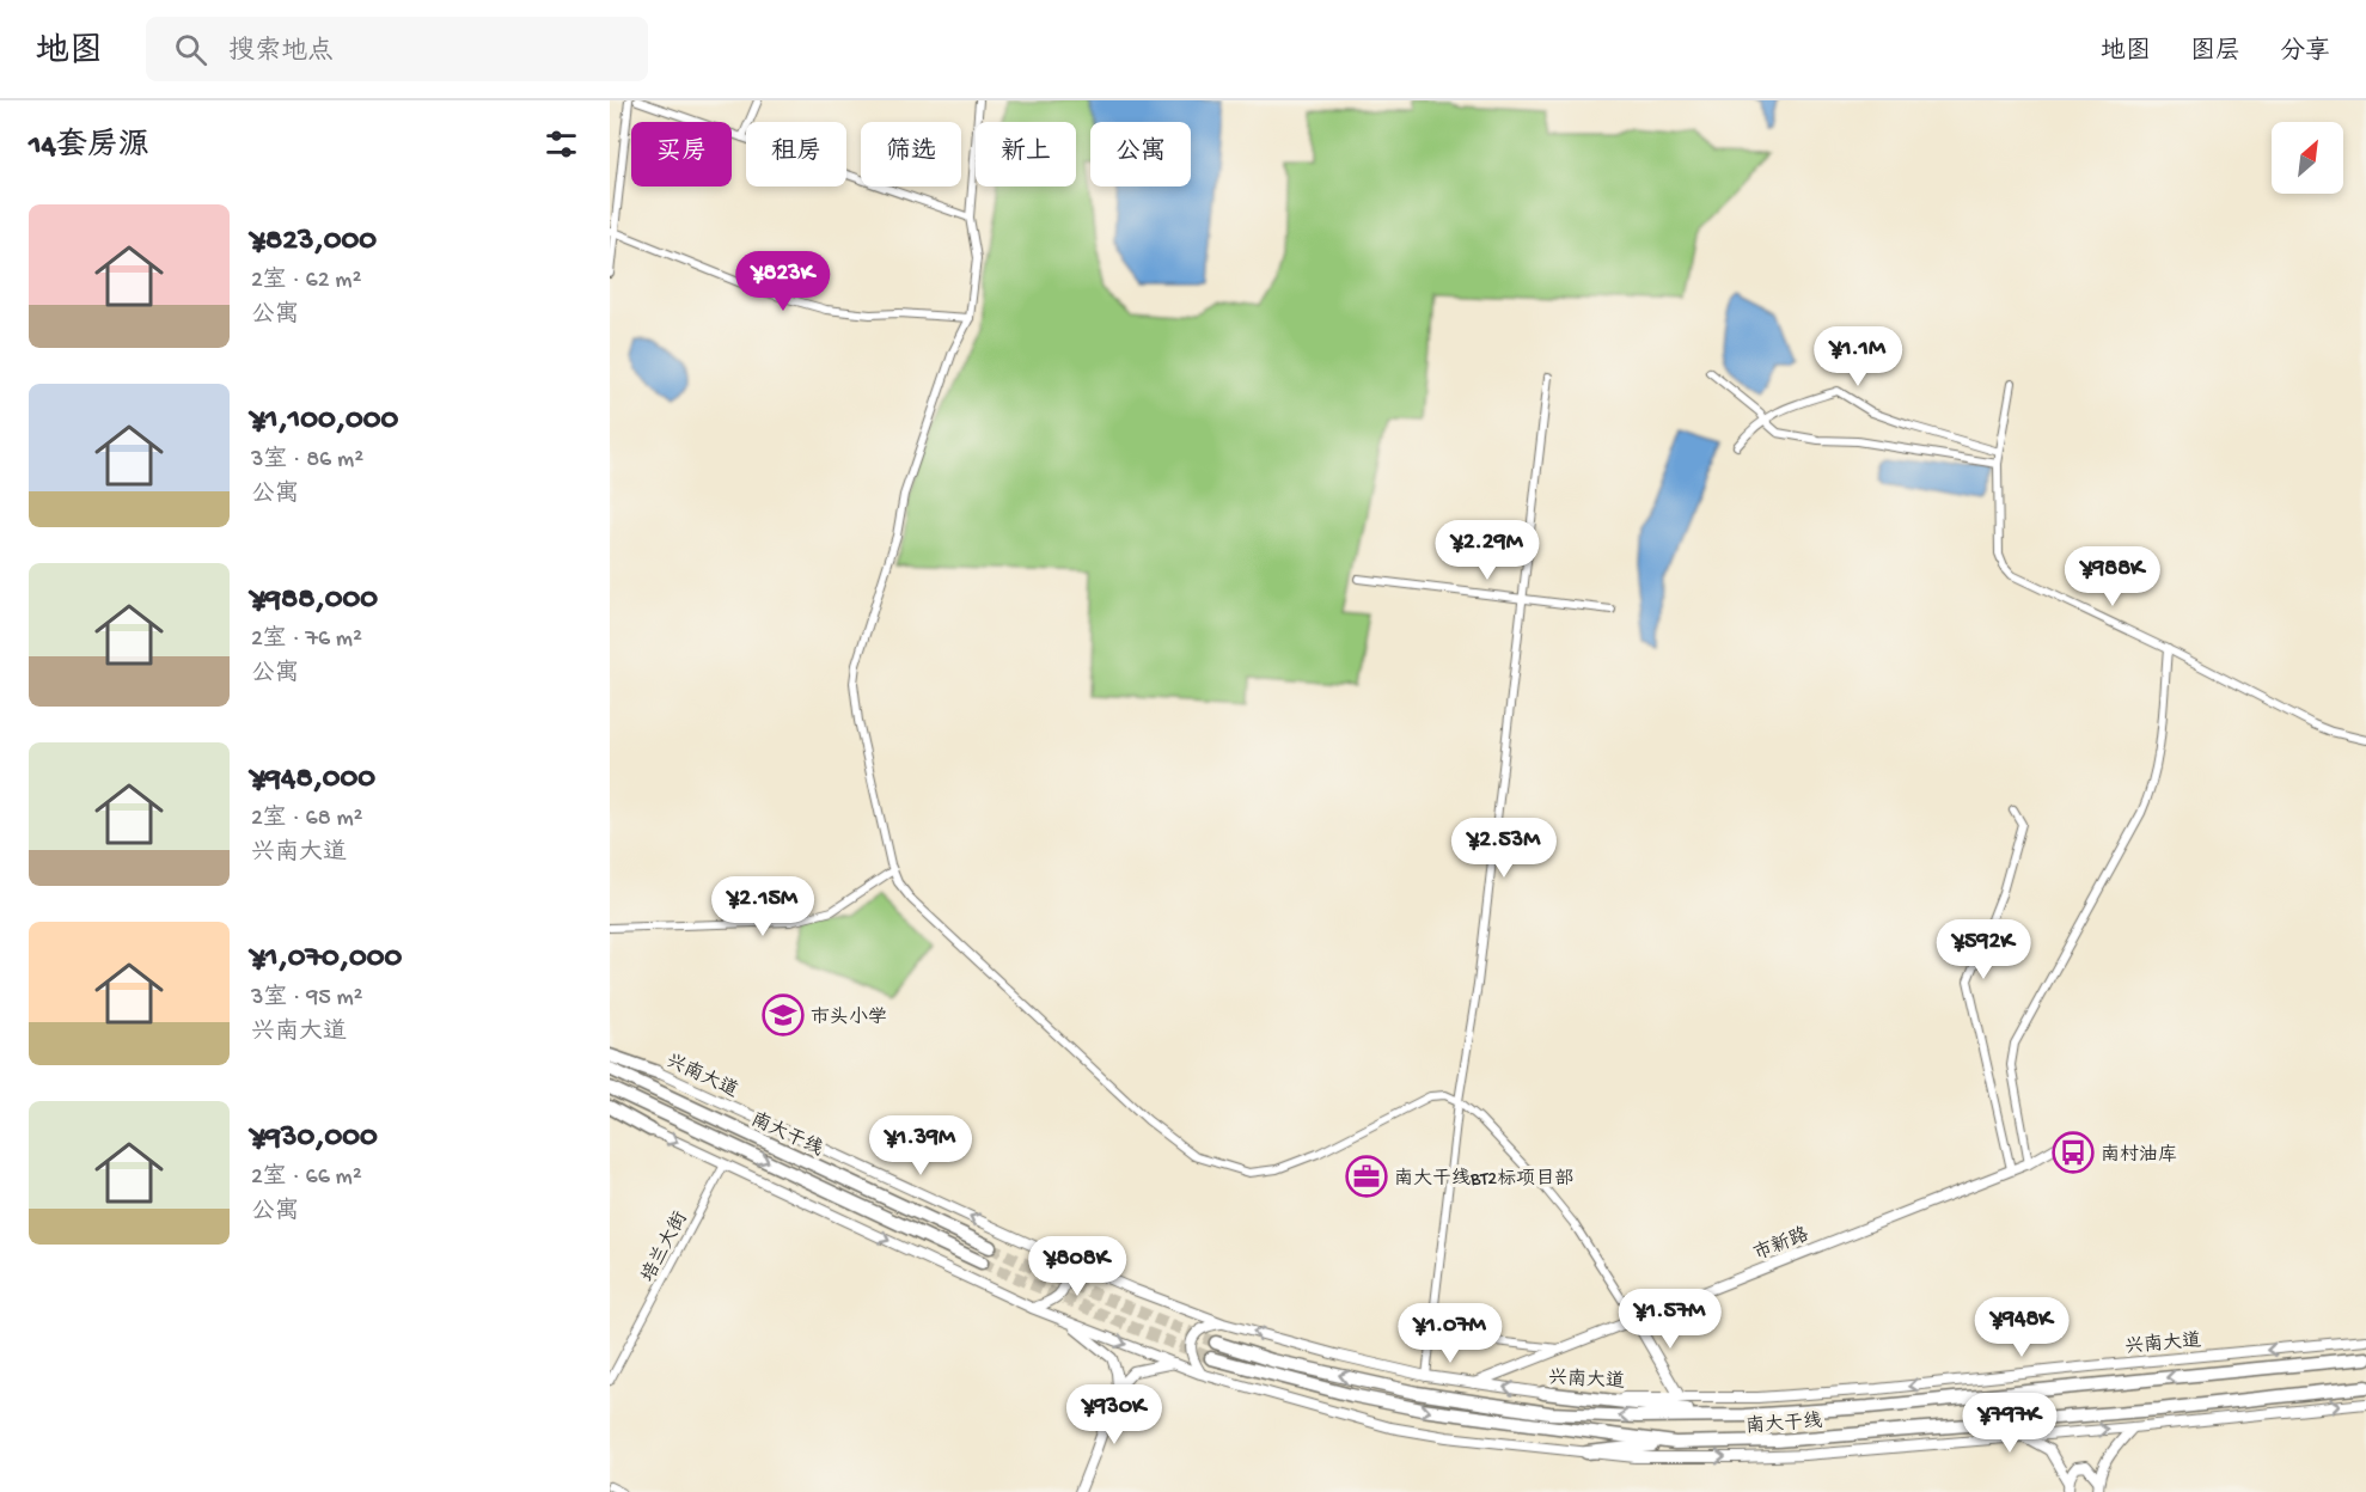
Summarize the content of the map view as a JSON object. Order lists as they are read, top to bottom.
{
  "streets": {
    "highway": ["南大干线"],
    "main road": ["兴南大道", "市新路"],
    "street": ["培兰大街"]
  },
  "crossings": [
    ["兴南大道", "市新路"]
  ],
  "places": {
    "school or university": ["市头小学"],
    "bus stop": ["南村油库"],
    "office": ["南大干线BT2标项目部"]
  },
  "north": "top right",
  "page": {
    "header": "地图",
    "search": "搜索地点",
    "nav": ["地图", "图层", "分享"],
    "heading": "14套房源",
    "chip": [
      "买房",
      "租房",
      "筛选",
      "新上",
      "公寓"
    ],
    "list": [
      {
        "name": "¥823,000",
        "note": "2室 · 62 m² · 公寓"
      },
      {
        "name": "¥1,100,000",
        "note": "3室 · 86 m² · 公寓"
      },
      {
        "name": "¥988,000",
        "note": "2室 · 76 m² · 公寓"
      },
      {
        "name": "¥948,000",
        "note": "2室 · 68 m² · 兴南大道"
      },
      {
        "name": "¥1,070,000",
        "note": "3室 · 95 m² · 兴南大道"
      },
      {
        "name": "¥930,000",
        "note": "2室 · 66 m² · 公寓"
      }
    ],
    "price": [
      "¥823K",
      "¥1.1M",
      "¥2.29M",
      "¥988K",
      "¥2.53M",
      "¥2.15M",
      "¥592K",
      "¥1.39M",
      "¥808K",
      "¥1.57M",
      "¥948K",
      "¥1.07M",
      "¥930K",
      "¥797K"
    ]
  }
}
